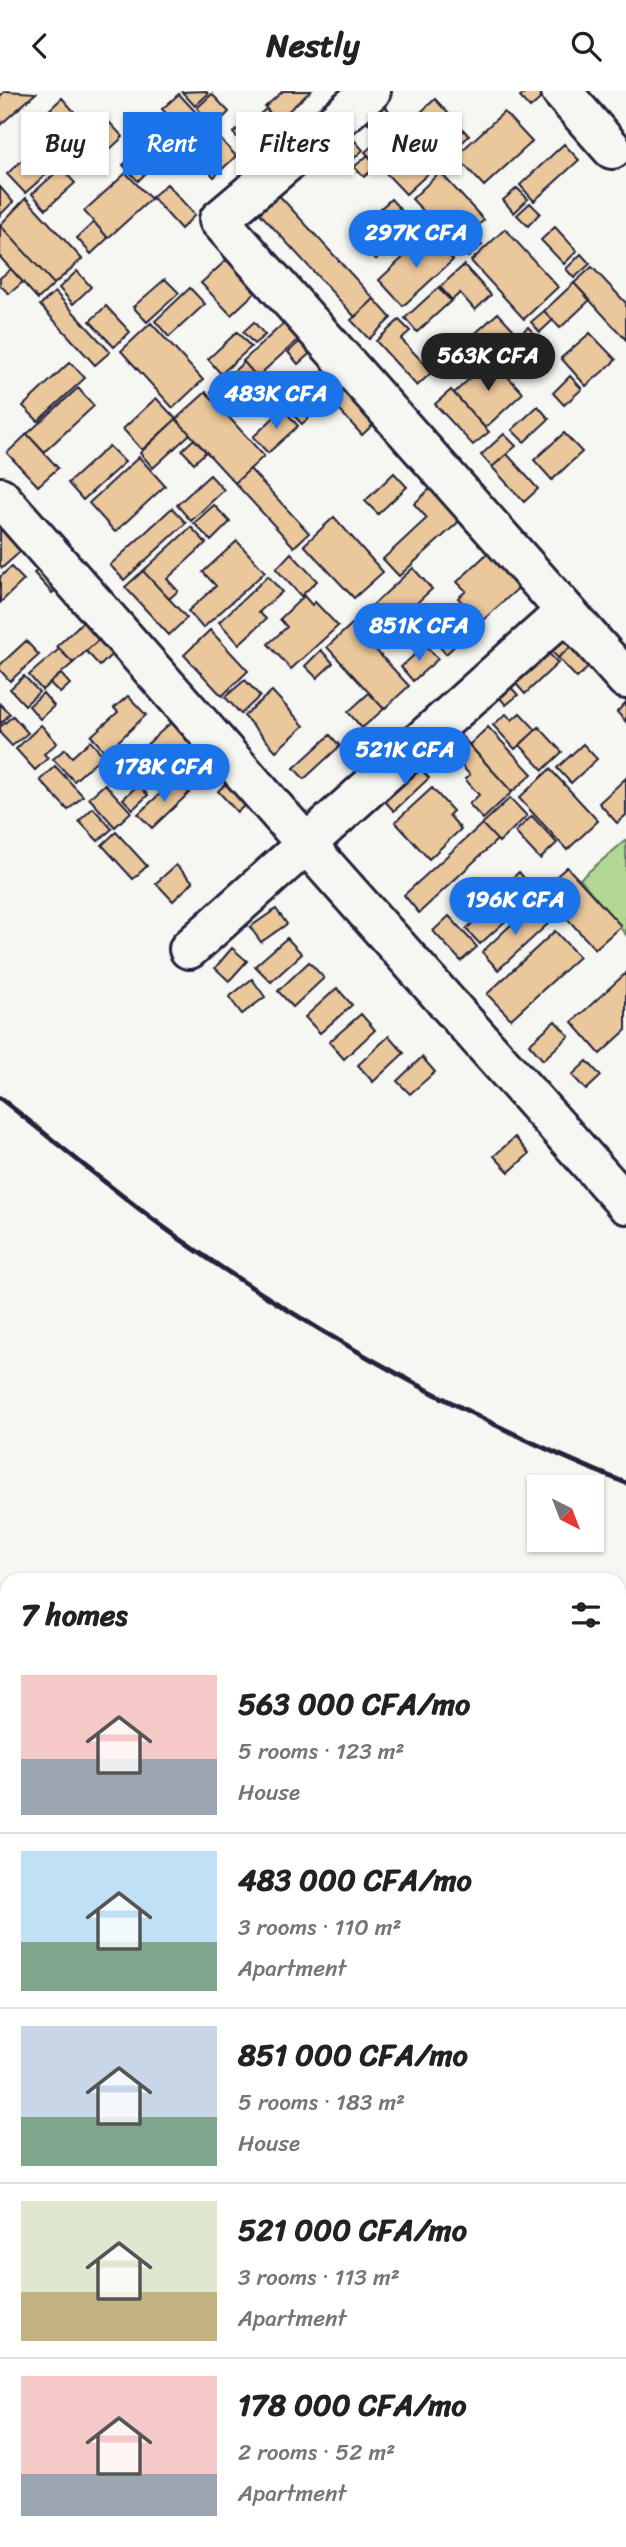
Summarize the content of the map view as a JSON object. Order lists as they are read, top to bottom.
{
  "north": "bottom right",
  "page": {
    "header": "Nestly",
    "chip": [
      "Buy",
      "Rent",
      "Filters",
      "New"
    ],
    "price": [
      "297K CFA",
      "563K CFA",
      "483K CFA",
      "851K CFA",
      "521K CFA",
      "178K CFA",
      "196K CFA"
    ],
    "heading": "7 homes",
    "list": [
      {
        "name": "563 000 CFA/mo",
        "note": "5 rooms · 123 m² · House"
      },
      {
        "name": "483 000 CFA/mo",
        "note": "3 rooms · 110 m² · Apartment"
      },
      {
        "name": "851 000 CFA/mo",
        "note": "5 rooms · 183 m² · House"
      },
      {
        "name": "521 000 CFA/mo",
        "note": "3 rooms · 113 m² · Apartment"
      },
      {
        "name": "178 000 CFA/mo",
        "note": "2 rooms · 52 m² · Apartment"
      }
    ]
  }
}
